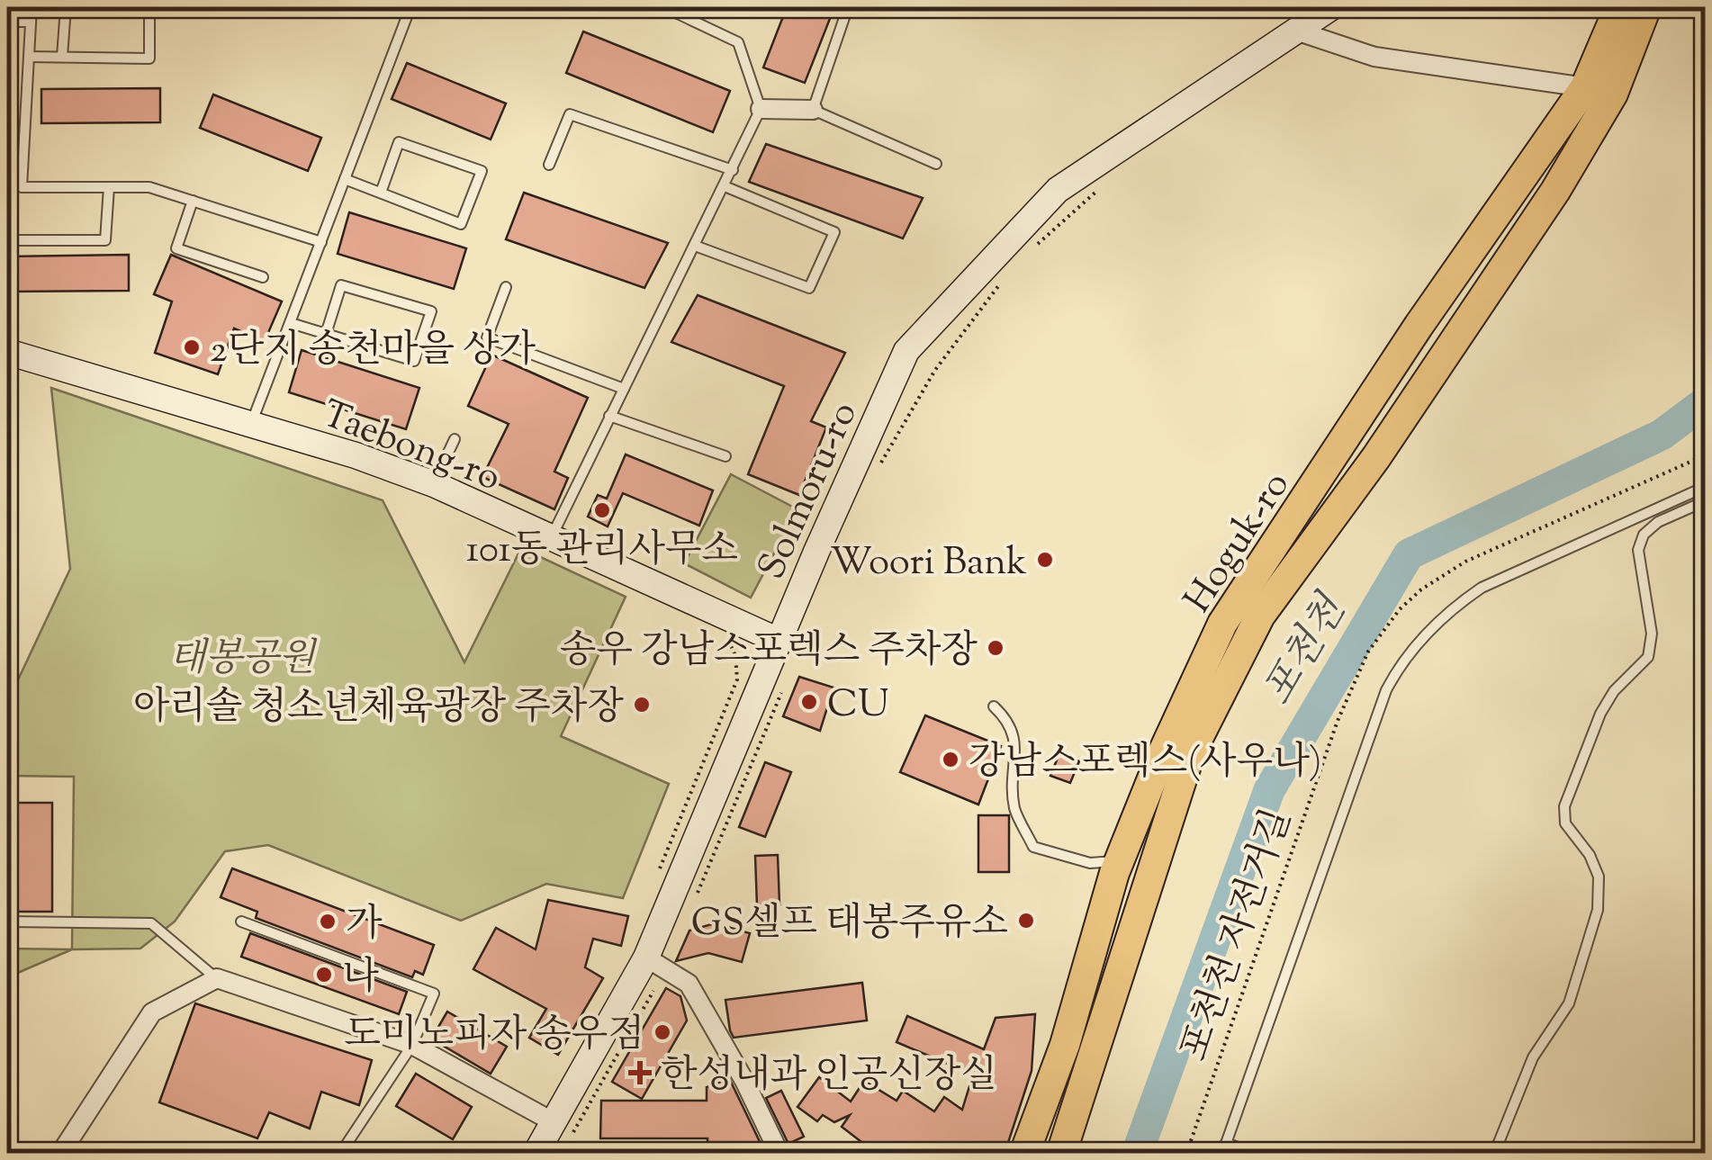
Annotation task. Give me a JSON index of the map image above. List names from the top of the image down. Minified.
{"streets":{"main road":["Taebong-ro","Solmoru-ro","Hoguk-ro"],"path":["포천천 자전거길"]},"crossings":[["Taebong-ro","Solmoru-ro"]],"water":["포천천"],"parks":["태봉공원"],"places":{"other":["2단지 송천마을 상가","101동 관리사무소","Woori Bank","송우 강남스포렉스 주차장","CU","아리솔 청소년체육광장 주차장","강남스포렉스(사우나)","GS셀프 태봉주유소","가","나","도미노피자 송우점"],"health":["한성내과 인공신장실"]}}
